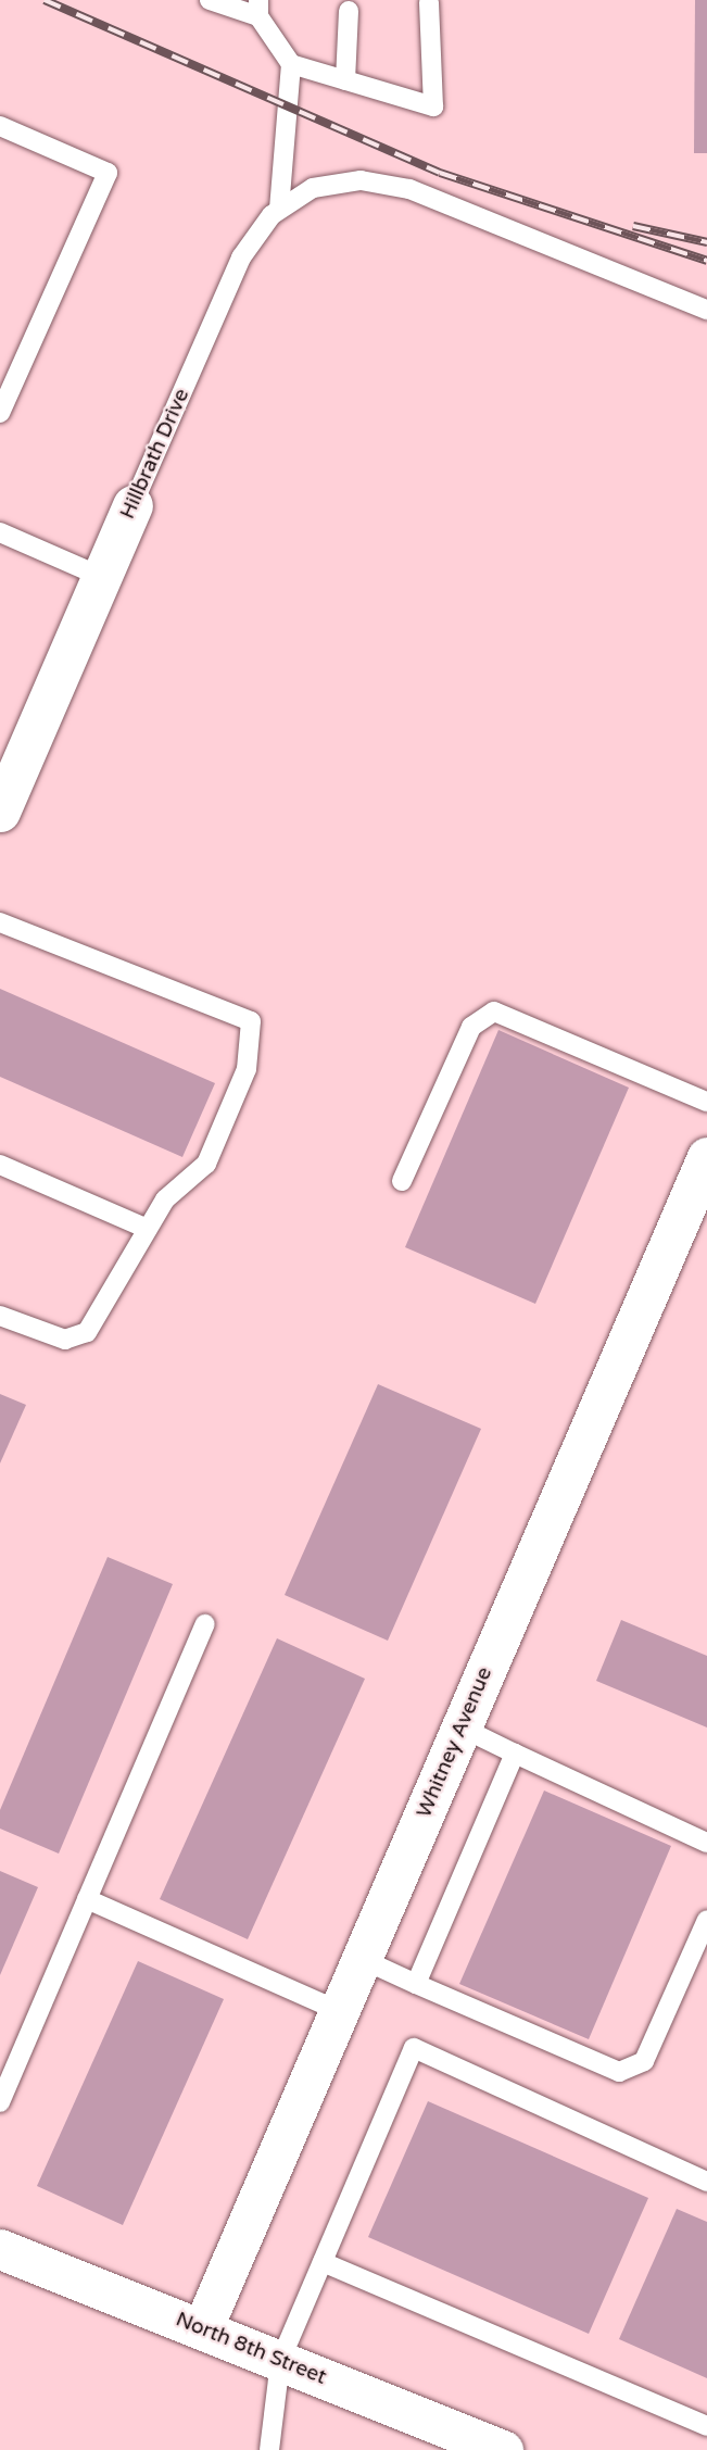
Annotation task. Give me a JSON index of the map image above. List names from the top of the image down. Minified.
{"streets":{"street":["Hillbrath Drive","Whitney Avenue","North 8th Street"]},"crossings":[["Whitney Avenue","North 8th Street"]]}
